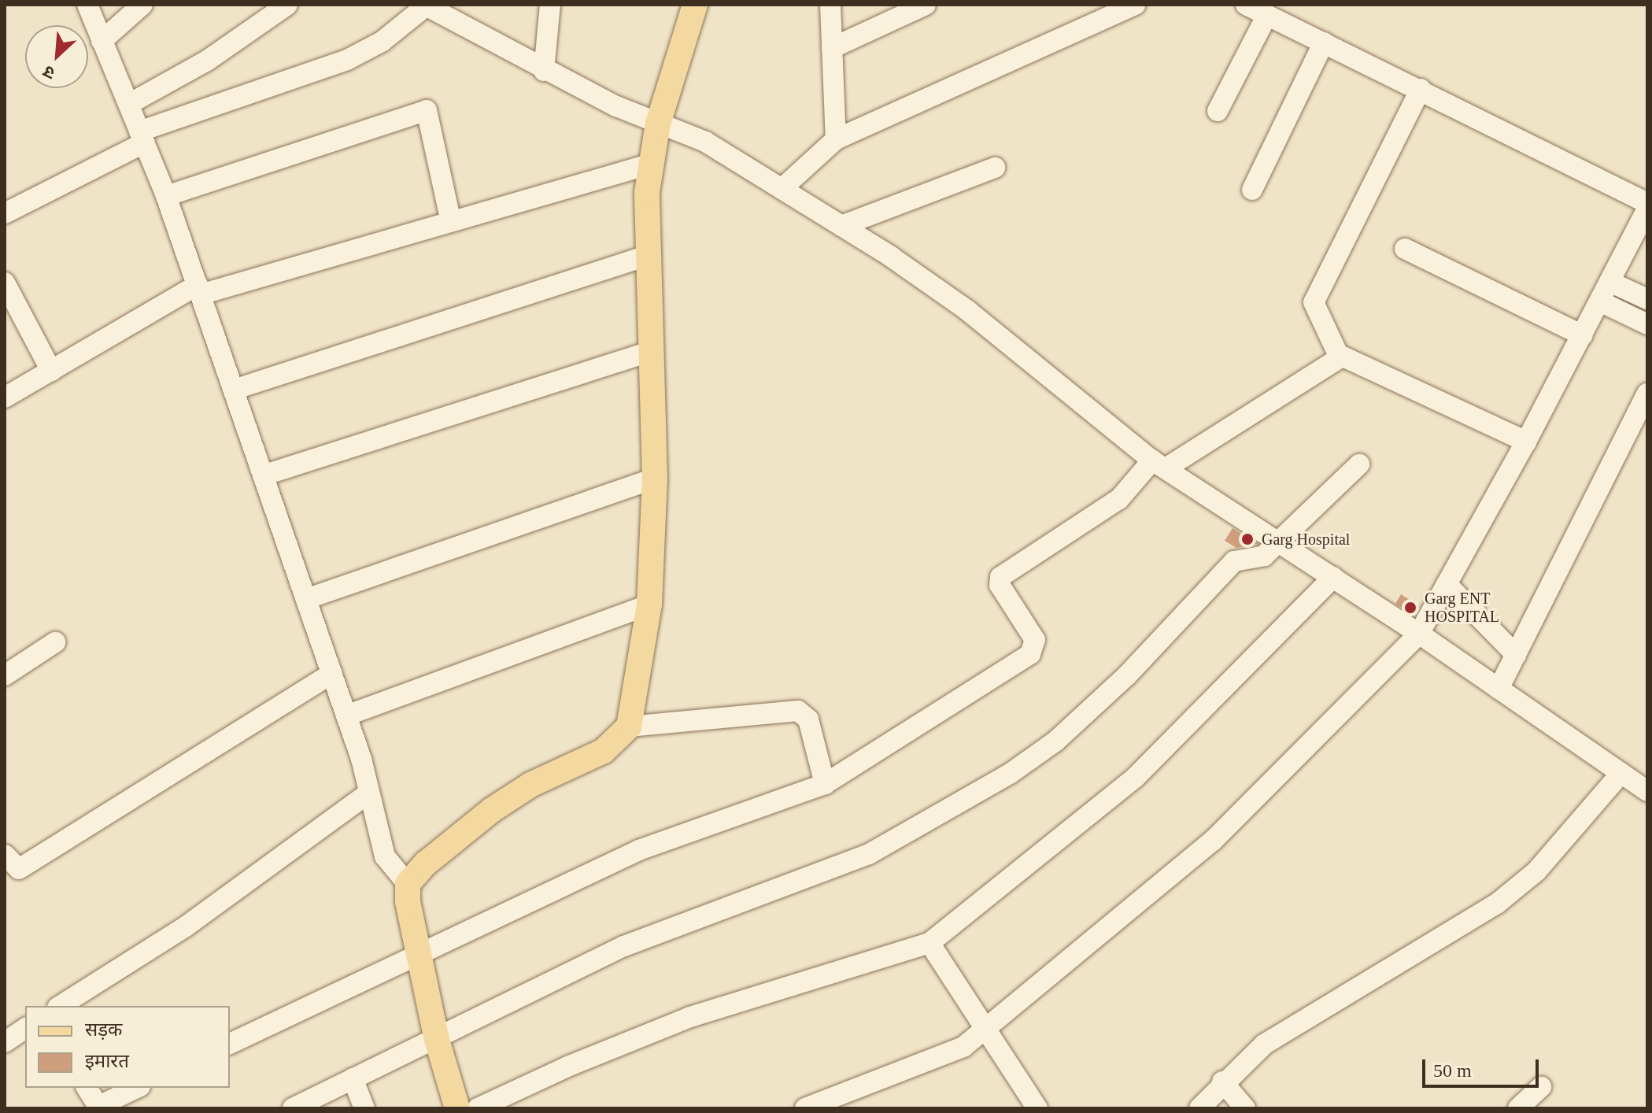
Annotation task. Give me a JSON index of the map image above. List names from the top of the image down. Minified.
{"places":["Garg Hospital","Garg ENT HOSPITAL"],"legend":["सड़क","इमारत"],"scale_bar":"50 m","north":"bottom left"}
